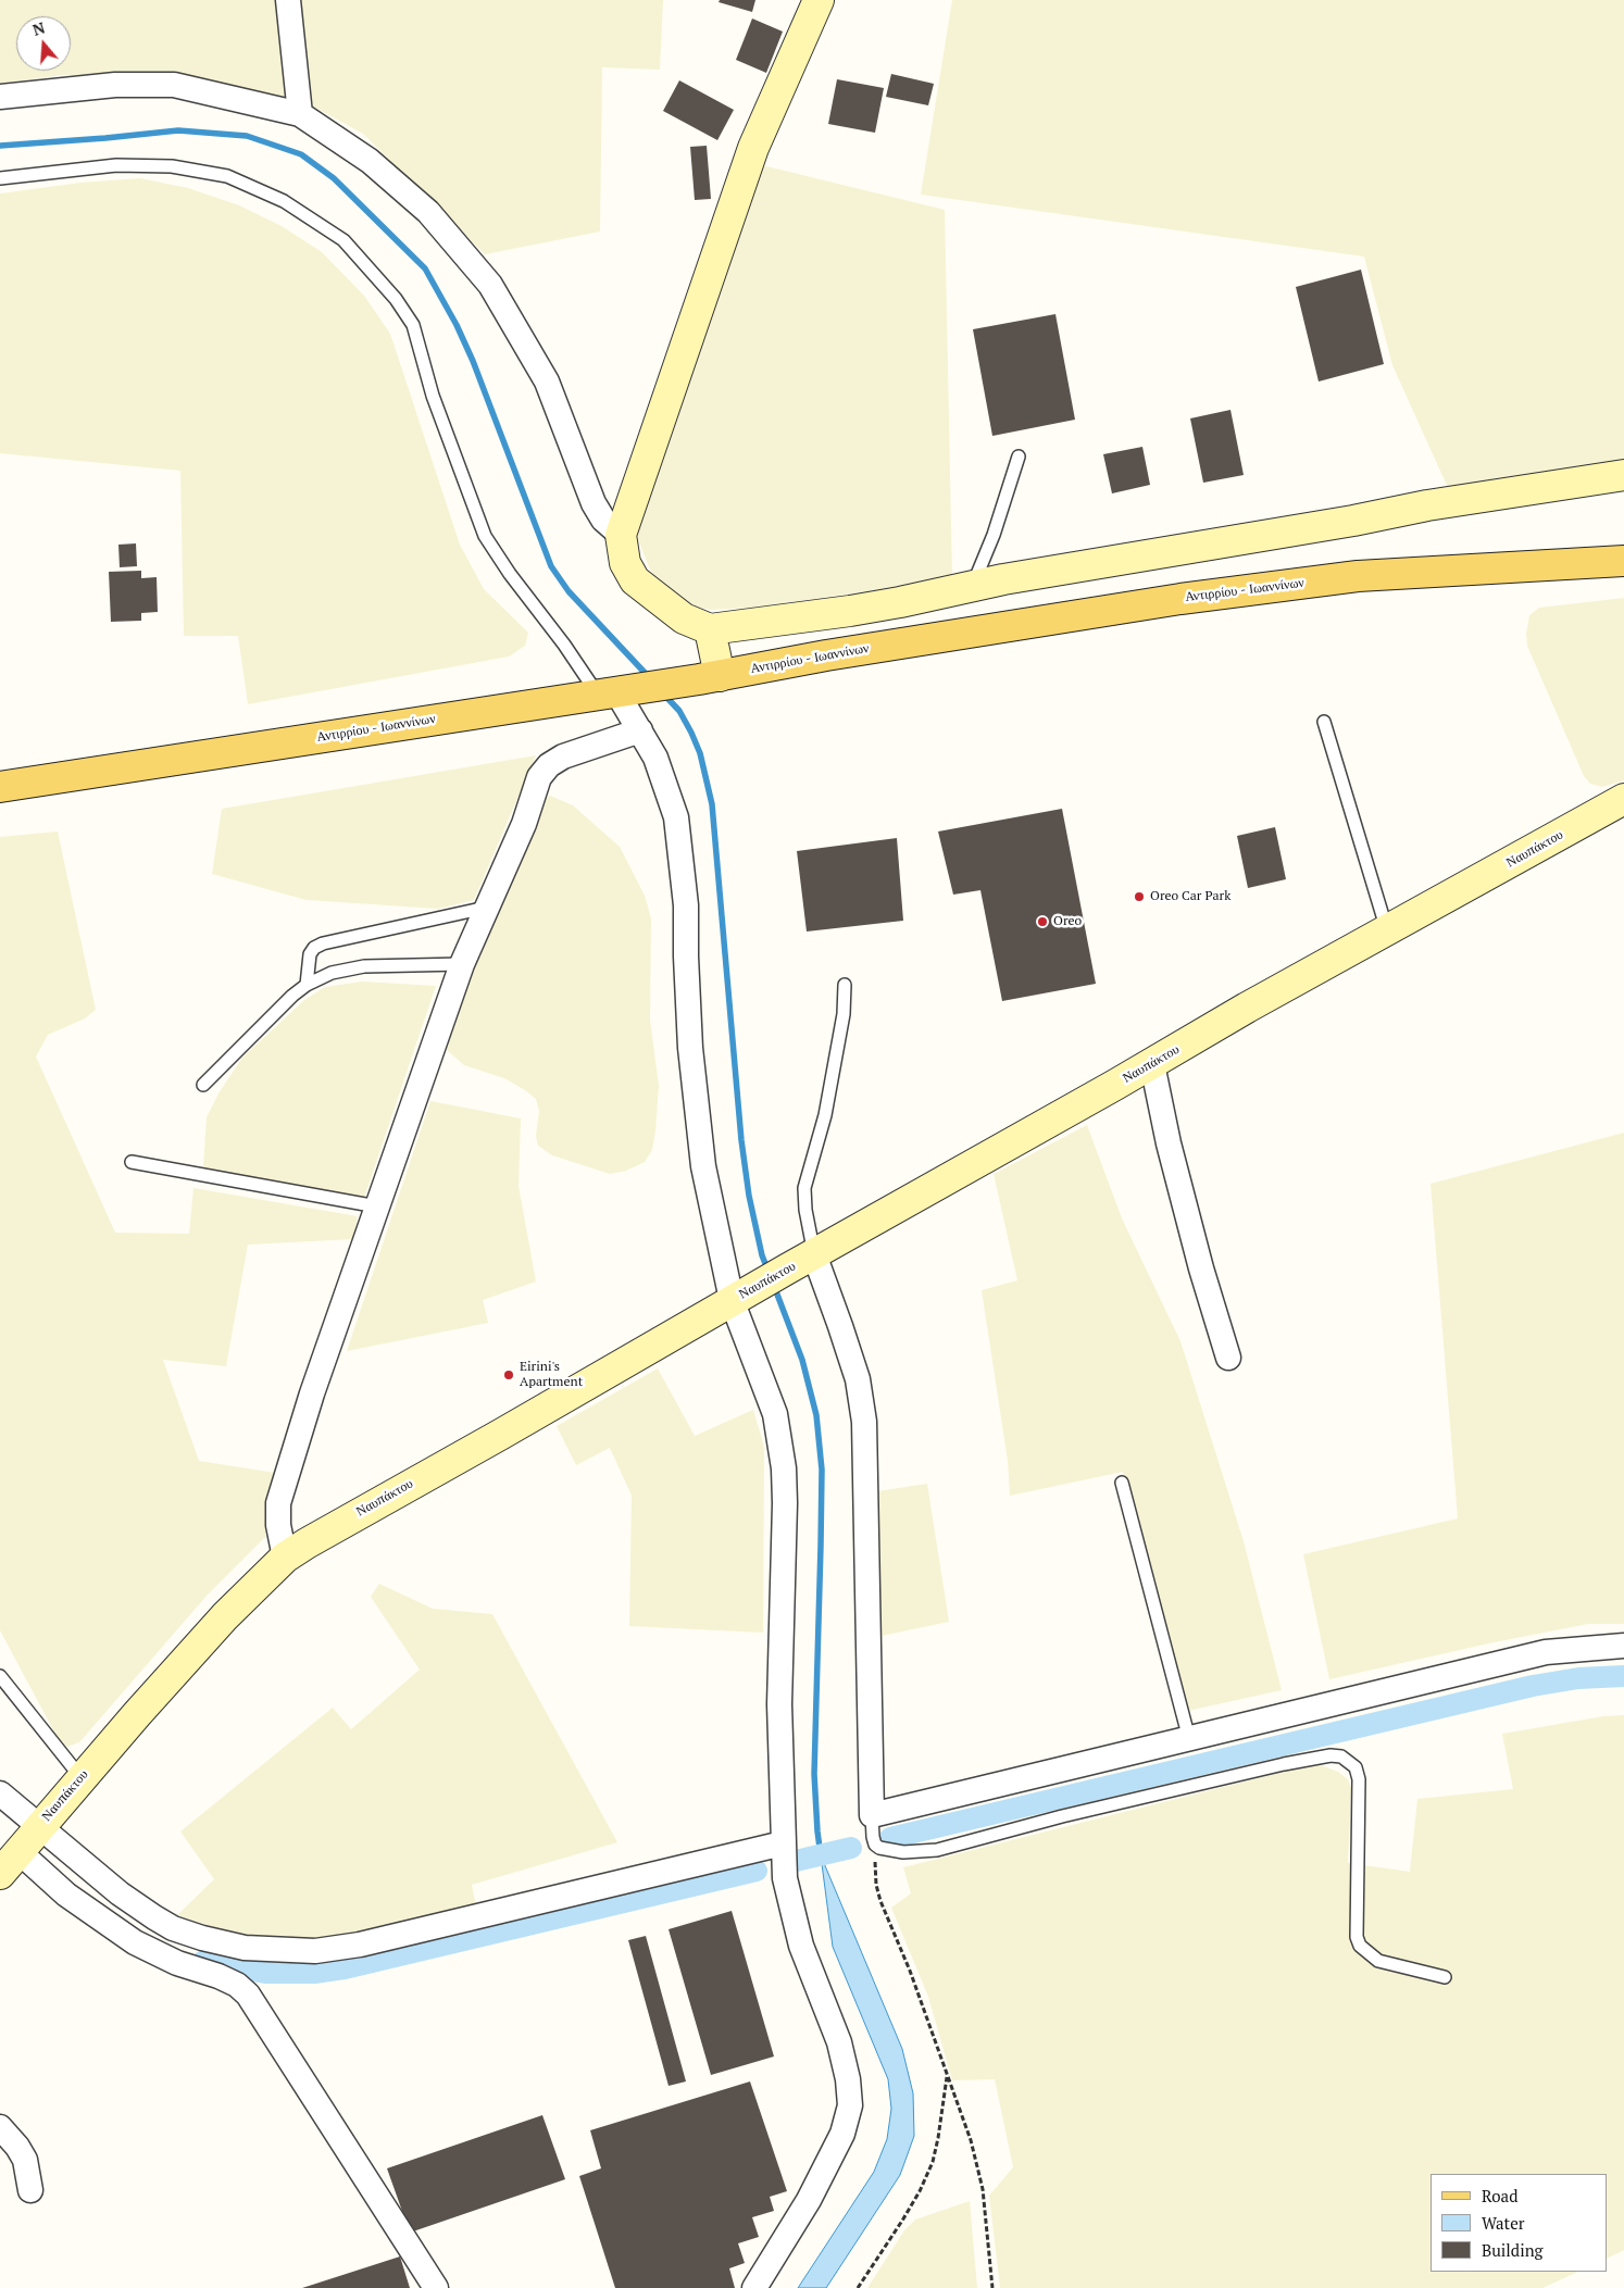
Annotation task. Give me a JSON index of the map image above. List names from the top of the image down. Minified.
{"streets":{"main road":["Αντιρρίου - Ιωαννίνων","Ναυπάκτου"]},"places":["Oreo Car Park","Oreo","Eirini's Apartment"],"legend":["Road","Water","Building"],"north":"top"}
